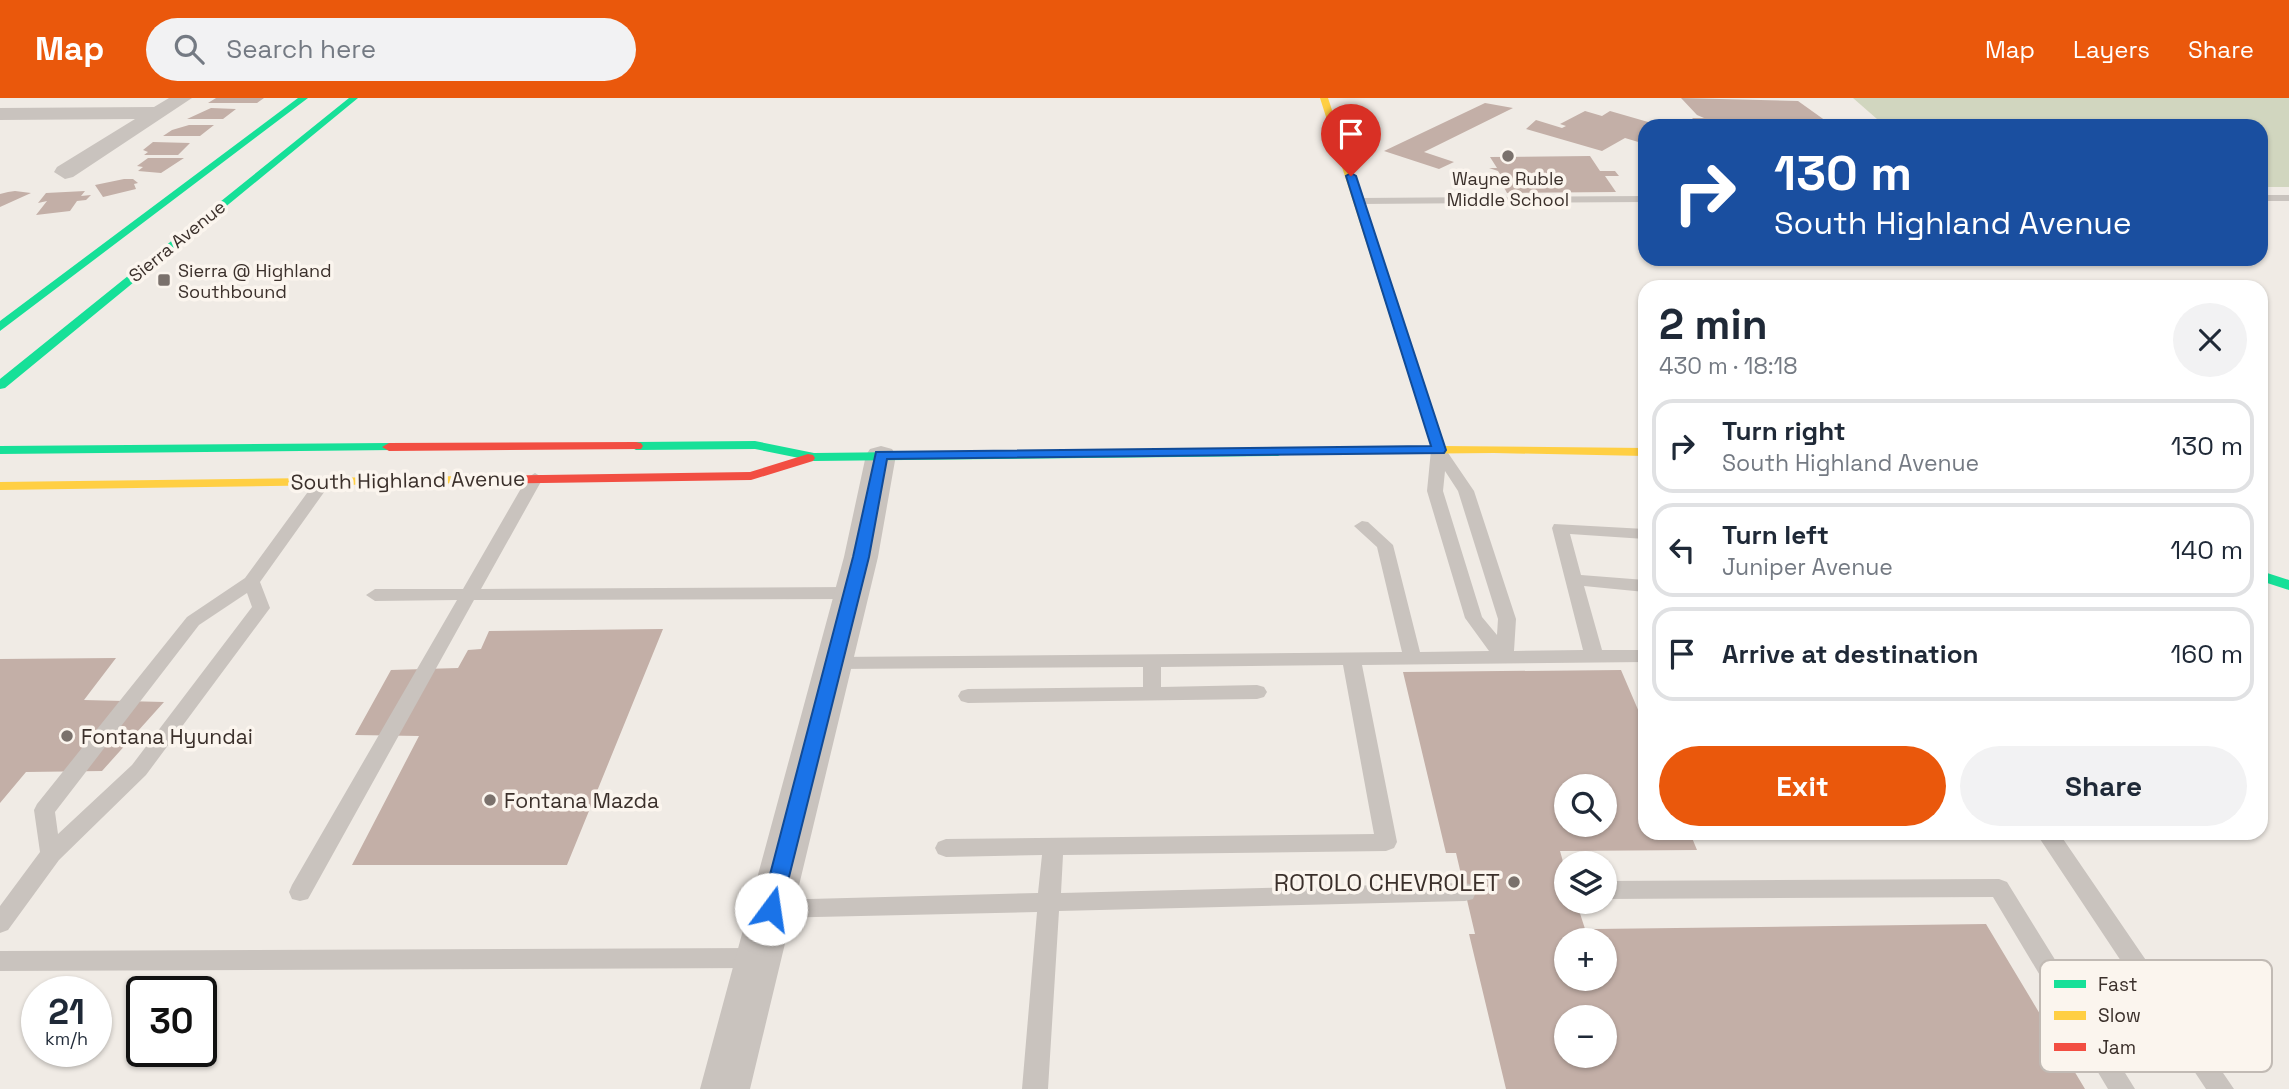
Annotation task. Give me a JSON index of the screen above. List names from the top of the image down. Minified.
{"streets":{"street":["Sierra Avenue","South Highland Avenue"]},"places":{"other":["Wayne Ruble Middle School","Fontana Hyundai","Fontana Mazda","ROTOLO CHEVROLET"],"transit":["Sierra @ Highland Southbound"]},"legend":["Fast","Slow","Jam"],"page":{"header":"Map","search":"Search here","nav":["Map","Layers","Share"],"turn":["130 m","South Highland Avenue"],"heading":["2 min","430 m · 18:18"],"list":[{"name":"Turn right","note":"South Highland Avenue","value":"130 m"},{"name":"Turn left","note":"Juniper Avenue","value":"140 m"},{"name":"Arrive at destination","value":"160 m"}],"buttons":["Exit","Share"],"map_buttons":["+","−"],"speed":"21 km/h","limit":"30"}}
